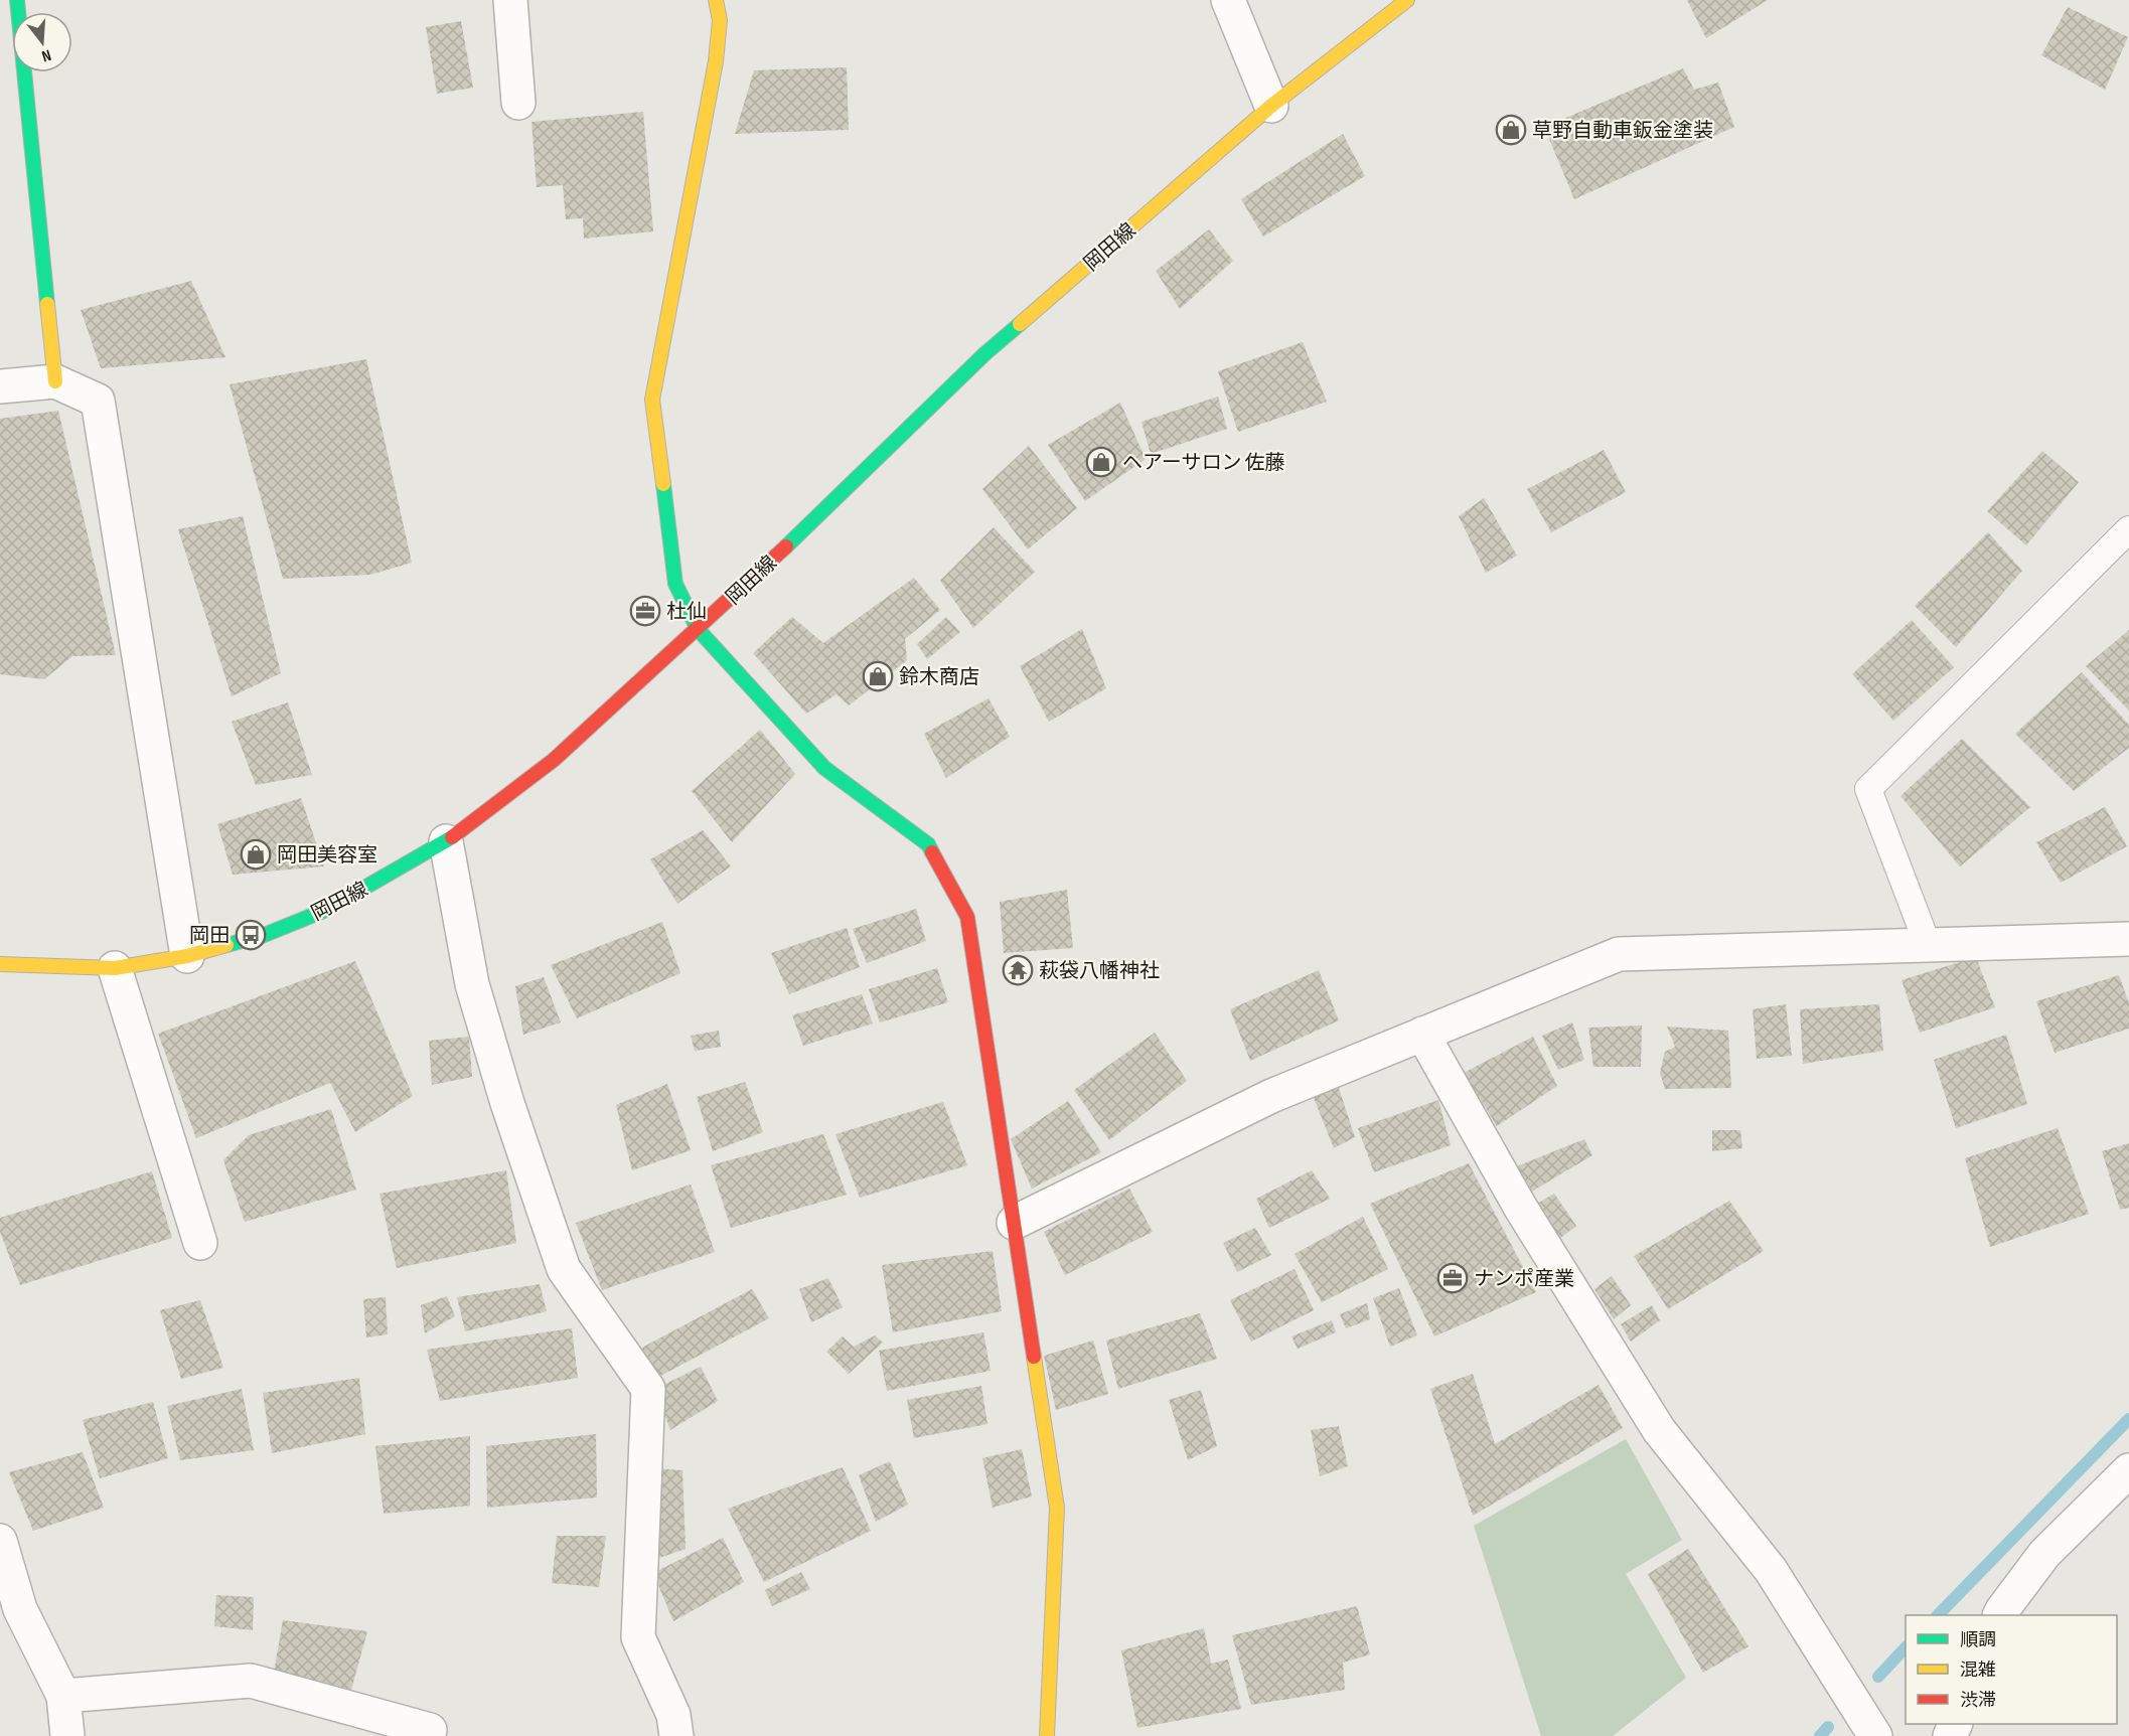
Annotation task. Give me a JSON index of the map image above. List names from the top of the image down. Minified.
{"streets":{"street":["岡田線"]},"places":{"shop":["草野自動車鈑金塗装","ヘアーサロン 佐藤","鈴木商店","岡田美容室"],"office":["杜仙","ナンポ産業"],"bus stop":["岡田"],"temple":["萩袋八幡神社"]},"legend":["順調","混雑","渋滞"],"north":"bottom"}
